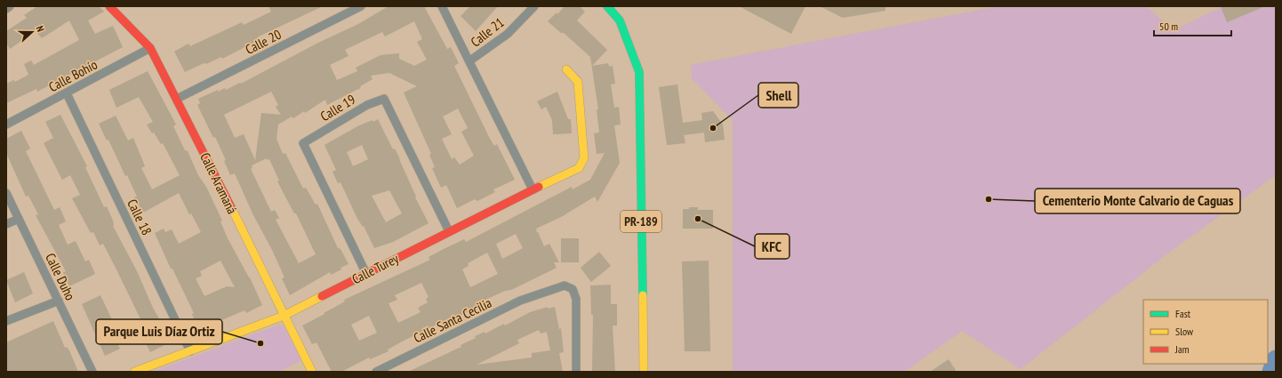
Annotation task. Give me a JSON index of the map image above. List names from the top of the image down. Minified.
{"streets":{"street":["Calle 21","Calle 20","Calle Bohío","Calle 19","Calle Aramaná","Calle 18","PR-189","Calle Turey","Calle Duho","Calle Santa Cecilia"]},"crossings":[["Calle 20","Calle Aramaná"],["Calle Bohío","Calle Aramaná"],["Calle Bohío","Calle 18"],["Calle 19","Calle Turey"],["Calle Aramaná","Calle Turey"],["Calle 18","Calle Turey"]],"places":["Shell","Cementerio Monte Calvario de Caguas","KFC","Parque Luis Díaz Ortiz"],"legend":["Fast","Slow","Jam"],"scale_bar":"50 m","north":"right"}
